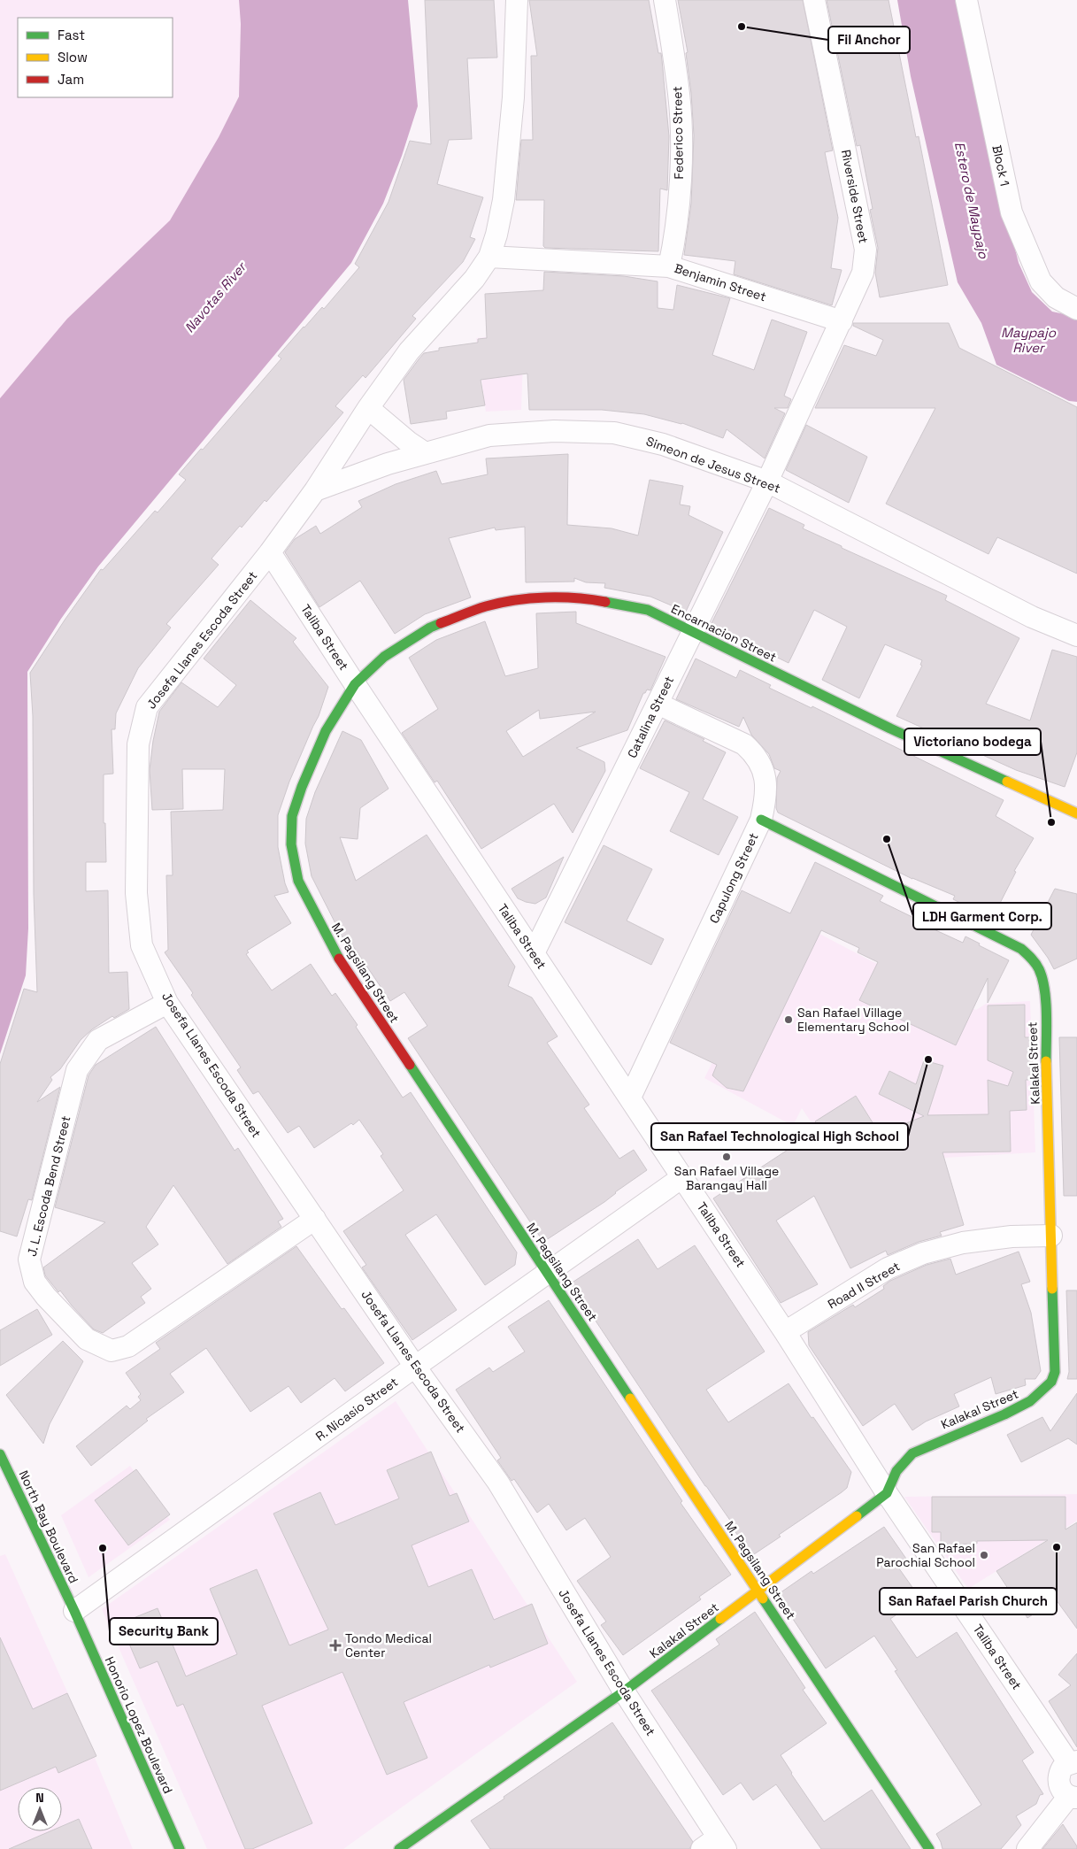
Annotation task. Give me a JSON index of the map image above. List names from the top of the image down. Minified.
{"streets":{"street":["Federico Street","Block 1","Riverside Street","Benjamin Street","Simeon de Jesus Street","Encarnacion Street","Taliba Street","Josefa Llanes Escoda Street","Catalina Street","Capulong Street","M. Pagsilang Street","Kalakal Street","J. L. Escoda Bend Street","Road II Street","R. Nicasio Street","North Bay Boulevard","Honorio Lopez Boulevard"]},"crossings":[["Federico Street","Benjamin Street"],["Riverside Street","Benjamin Street"],["Riverside Street","Simeon de Jesus Street"],["Riverside Street","Catalina Street"],["Benjamin Street","Josefa Llanes Escoda Street"],["Simeon de Jesus Street","Josefa Llanes Escoda Street"],["Simeon de Jesus Street","Catalina Street"],["Encarnacion Street","Taliba Street"],["Encarnacion Street","Catalina Street"],["Encarnacion Street","M. Pagsilang Street"],["Taliba Street","Josefa Llanes Escoda Street"],["Taliba Street","Catalina Street"],["Taliba Street","Capulong Street"],["Taliba Street","M. Pagsilang Street"],["Taliba Street","Kalakal Street"],["Taliba Street","Road II Street"],["Taliba Street","R. Nicasio Street"],["Josefa Llanes Escoda Street","Kalakal Street"],["Josefa Llanes Escoda Street","J. L. Escoda Bend Street"],["Josefa Llanes Escoda Street","R. Nicasio Street"],["Catalina Street","Capulong Street"],["Capulong Street","Kalakal Street"],["M. Pagsilang Street","Kalakal Street"],["M. Pagsilang Street","R. Nicasio Street"],["Kalakal Street","Road II Street"],["R. Nicasio Street","North Bay Boulevard"],["R. Nicasio Street","Honorio Lopez Boulevard"],["North Bay Boulevard","Honorio Lopez Boulevard"]],"water":["Estero de Maypajo","Navotas River","Maypajo River"],"places":{"other":["Fil Anchor","Victoriano bodega","LDH Garment Corp.","San Rafael Village Elementary School","San Rafael Technological High School","San Rafael Village Barangay Hall","San Rafael Parish Church","Security Bank","San Rafael Parochial School"],"health":["Tondo Medical Center"]},"legend":["Fast","Slow","Jam"],"north":"top"}
